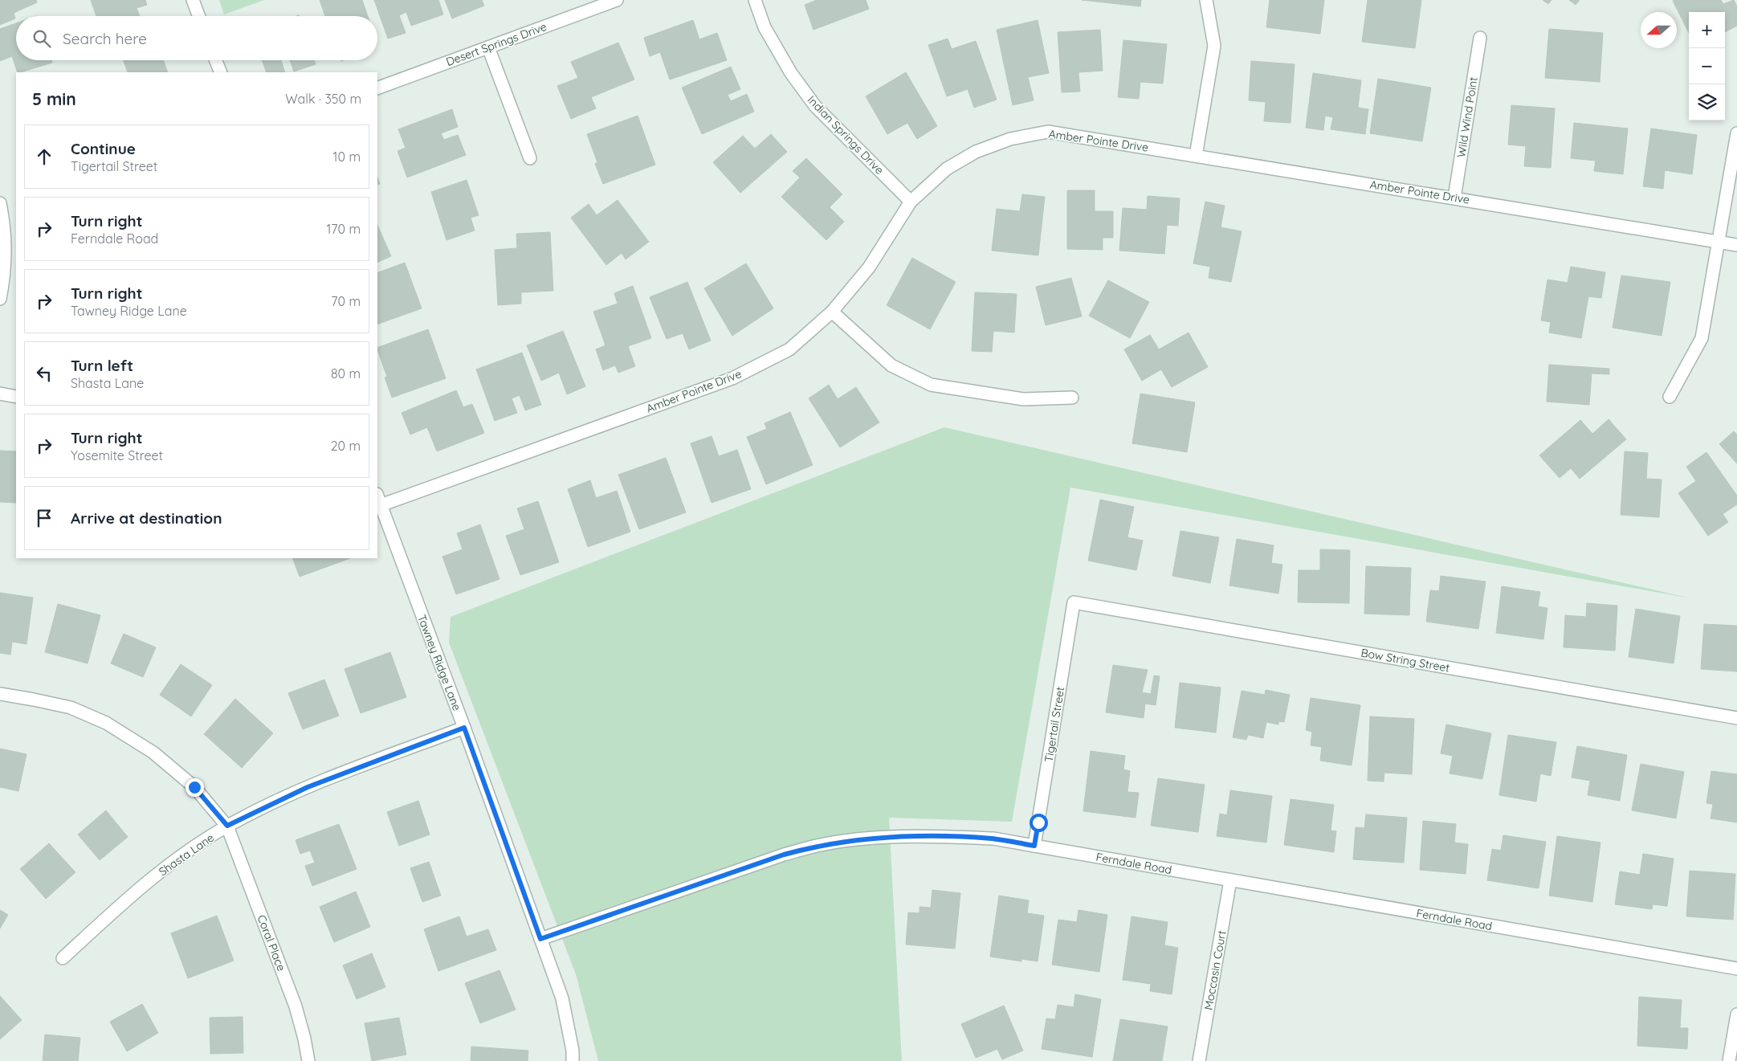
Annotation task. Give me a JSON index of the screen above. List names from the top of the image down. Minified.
{"streets":{"street":["Desert Springs Drive","Wild Wind Point","Indian Springs Drive","Amber Pointe Drive","Bow String Street","Tawney Ridge Lane","Tigertail Street","Shasta Lane","Ferndale Road","Coral Place","Moccasin Court"]},"crossings":[["Wild Wind Point","Amber Pointe Drive"],["Indian Springs Drive","Amber Pointe Drive"],["Amber Pointe Drive","Tawney Ridge Lane"],["Bow String Street","Tigertail Street"],["Tawney Ridge Lane","Shasta Lane"],["Tawney Ridge Lane","Ferndale Road"],["Tigertail Street","Ferndale Road"],["Shasta Lane","Coral Place"],["Ferndale Road","Moccasin Court"]],"north":"left","page":{"map_buttons":["+","−"],"search":"Search here","heading":["5 min","Walk · 350 m"],"list":[["Continue","Tigertail Street","10 m"],["Turn right","Ferndale Road","170 m"],["Turn right","Tawney Ridge Lane","70 m"],["Turn left","Shasta Lane","80 m"],["Turn right","Yosemite Street","20 m"],"Arrive at destination"]}}
